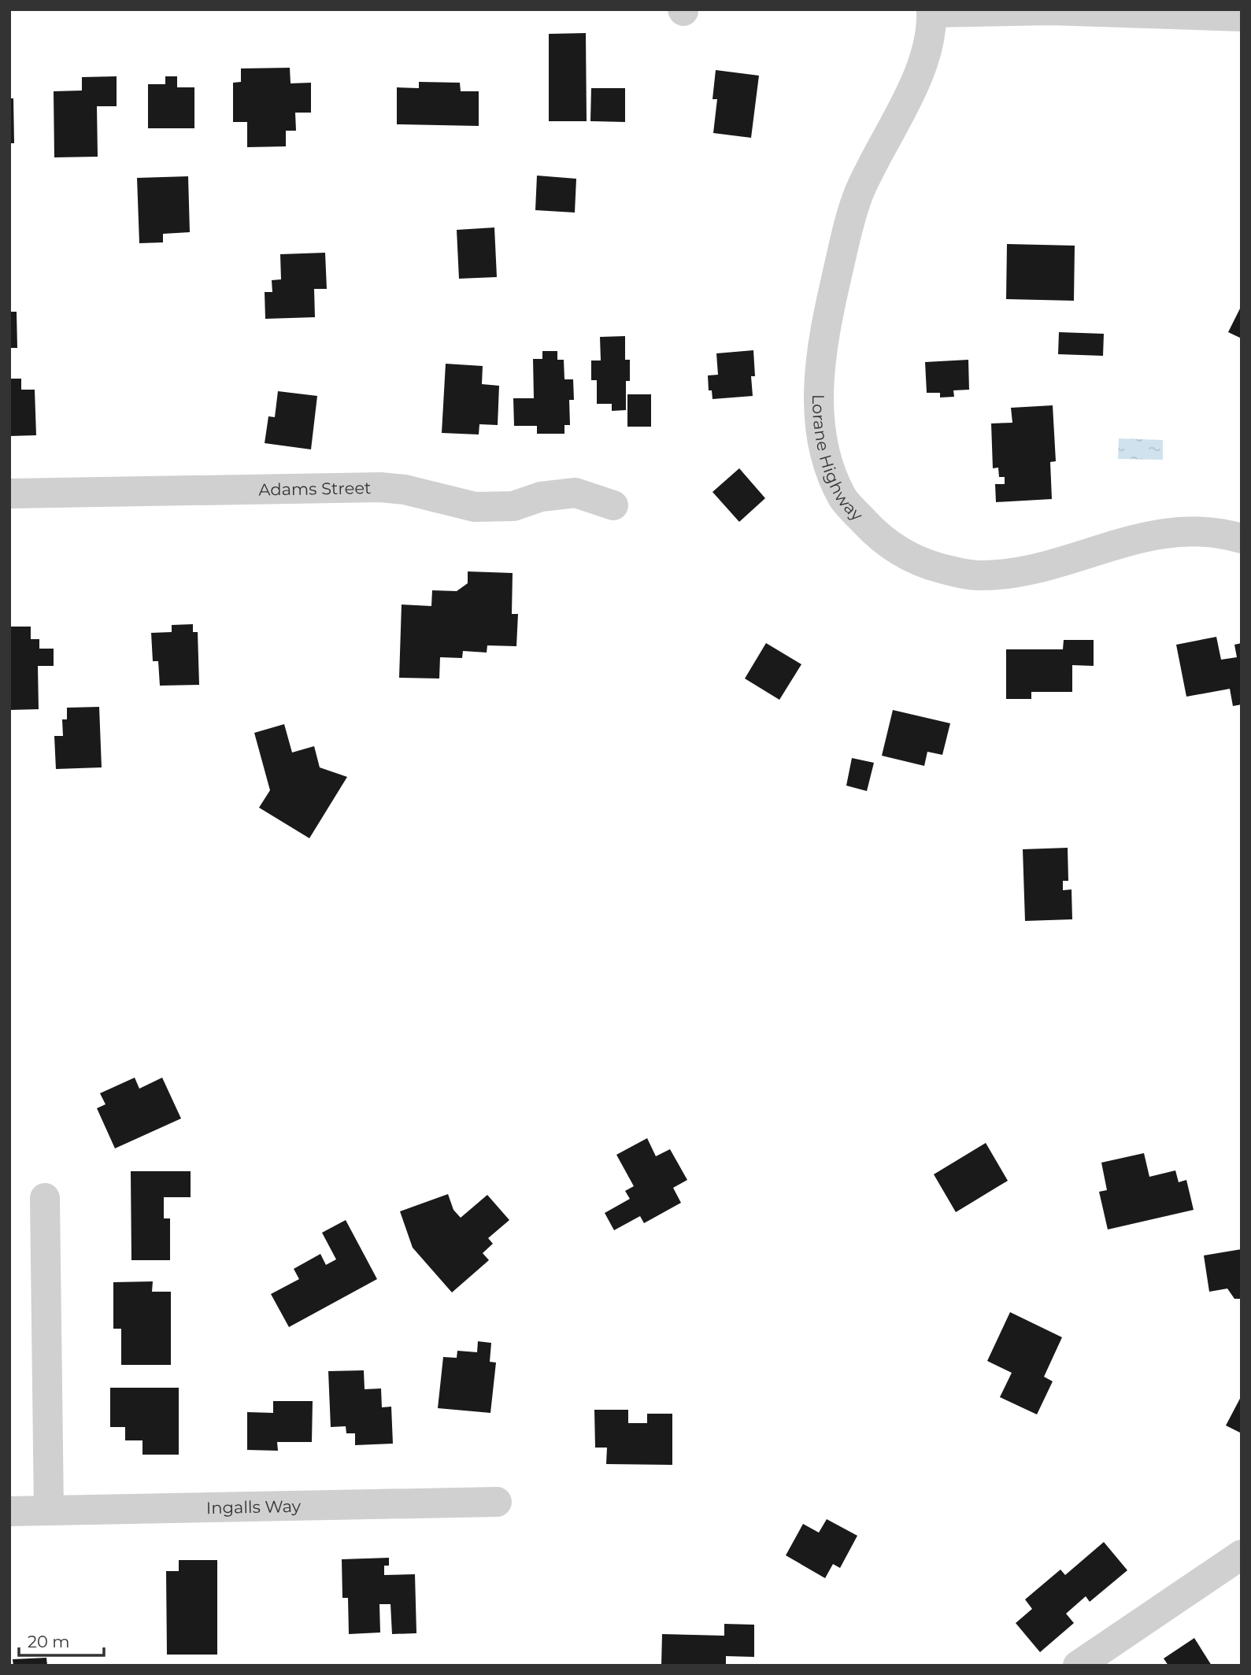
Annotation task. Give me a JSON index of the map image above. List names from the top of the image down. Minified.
{"streets":{"street":["Lorane Highway","Adams Street","Ingalls Way"]},"scale_bar":"20 m"}
